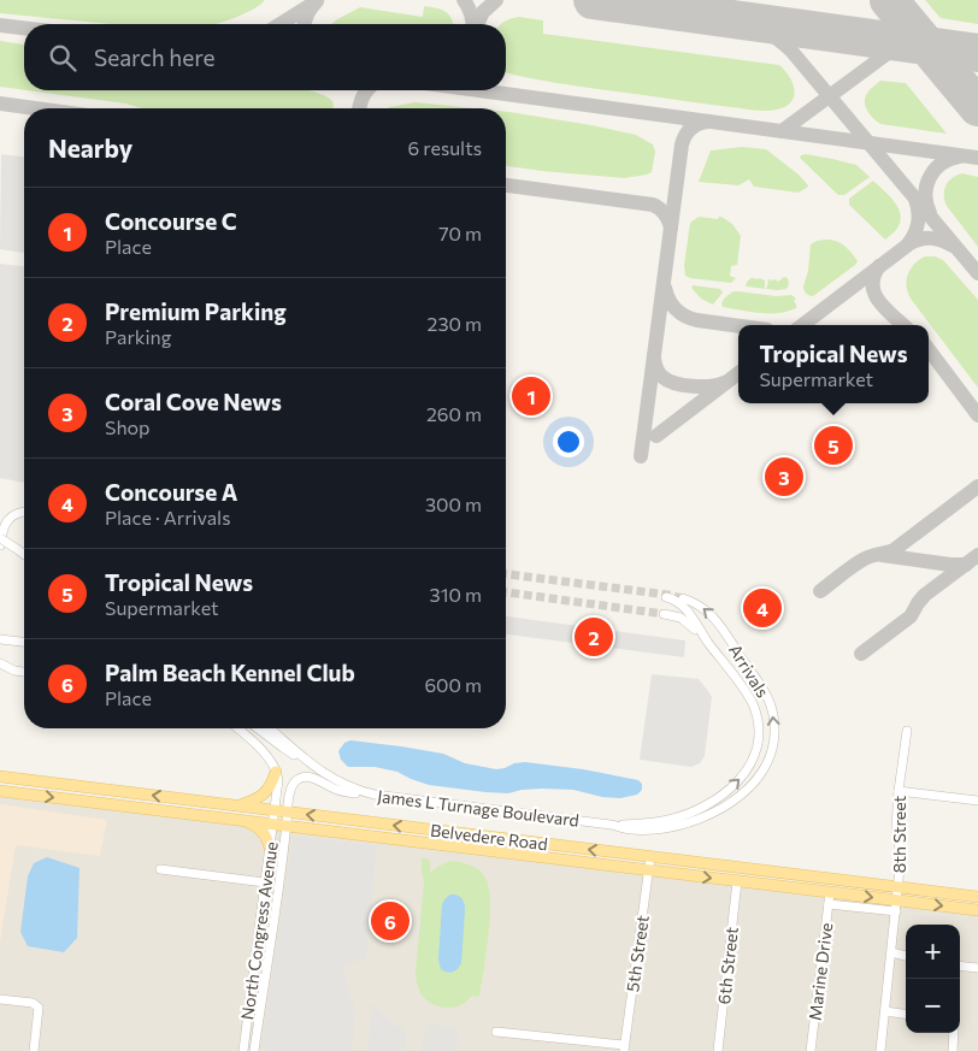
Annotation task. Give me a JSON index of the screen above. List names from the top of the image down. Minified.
{"streets":{"main road":["Belvedere Road"],"street":["Arrivals","James L Turnage Boulevard","8th Street","North Congress Avenue","5th Street","6th Street","Marine Drive"]},"crossings":[["Arrivals","James L Turnage Boulevard"],["James L Turnage Boulevard","North Congress Avenue"],["8th Street","Belvedere Road"],["Belvedere Road","North Congress Avenue"],["Belvedere Road","5th Street"],["Belvedere Road","6th Street"],["Belvedere Road","Marine Drive"]],"page":{"search":"Search here","heading":["Nearby","6 results"],"list":[{"mark":"1","name":"Concourse C","note":"Place","value":"70 m"},{"mark":"2","name":"Premium Parking","note":"Parking","value":"230 m"},{"mark":"3","name":"Coral Cove News","note":"Shop","value":"260 m"},{"mark":"4","name":"Concourse A","note":"Place · Arrivals","value":"300 m"},{"mark":"5","name":"Tropical News","note":"Supermarket","value":"310 m"},{"mark":"6","name":"Palm Beach Kennel Club","note":"Place","value":"600 m"}],"popup":["Tropical News","Supermarket"],"pins":["1","5","3","4","2","6"],"map_buttons":["+","−"]}}
